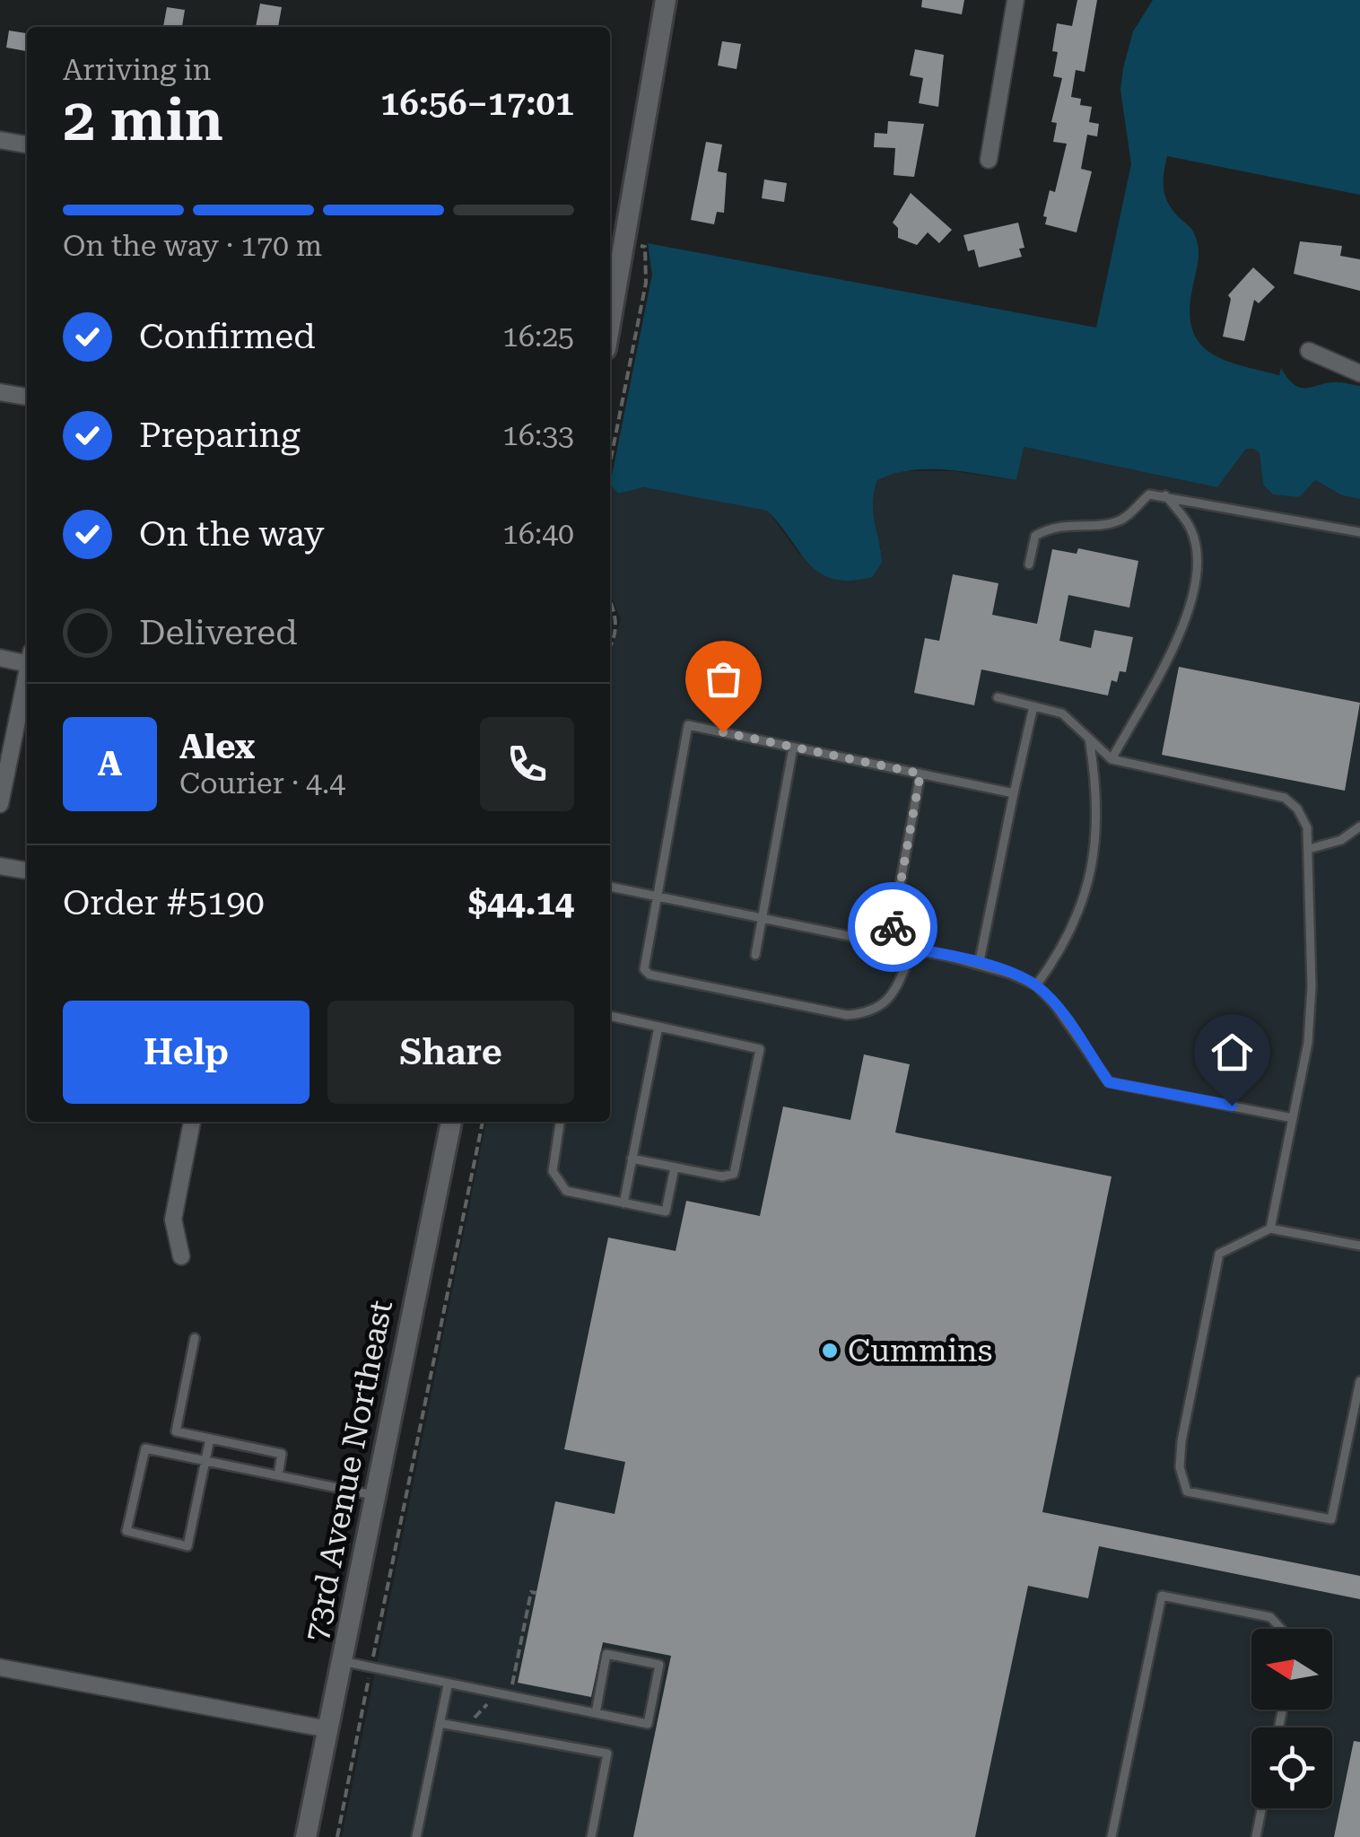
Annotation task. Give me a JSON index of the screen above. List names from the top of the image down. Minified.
{"streets":{"street":["73rd Avenue Northeast"]},"places":["Cummins"],"north":"left","page":{"heading":["2 min","Arriving in","16:56–17:01"],"panel":["Alex","Courier · 4.4","Order #5190","$44.14"],"bar":"On the way · 170 m","list":[["Confirmed","16:25"],["Preparing","16:33"],["On the way","16:40"],"Delivered"],"round":"A","buttons":["Help","Share"]}}
